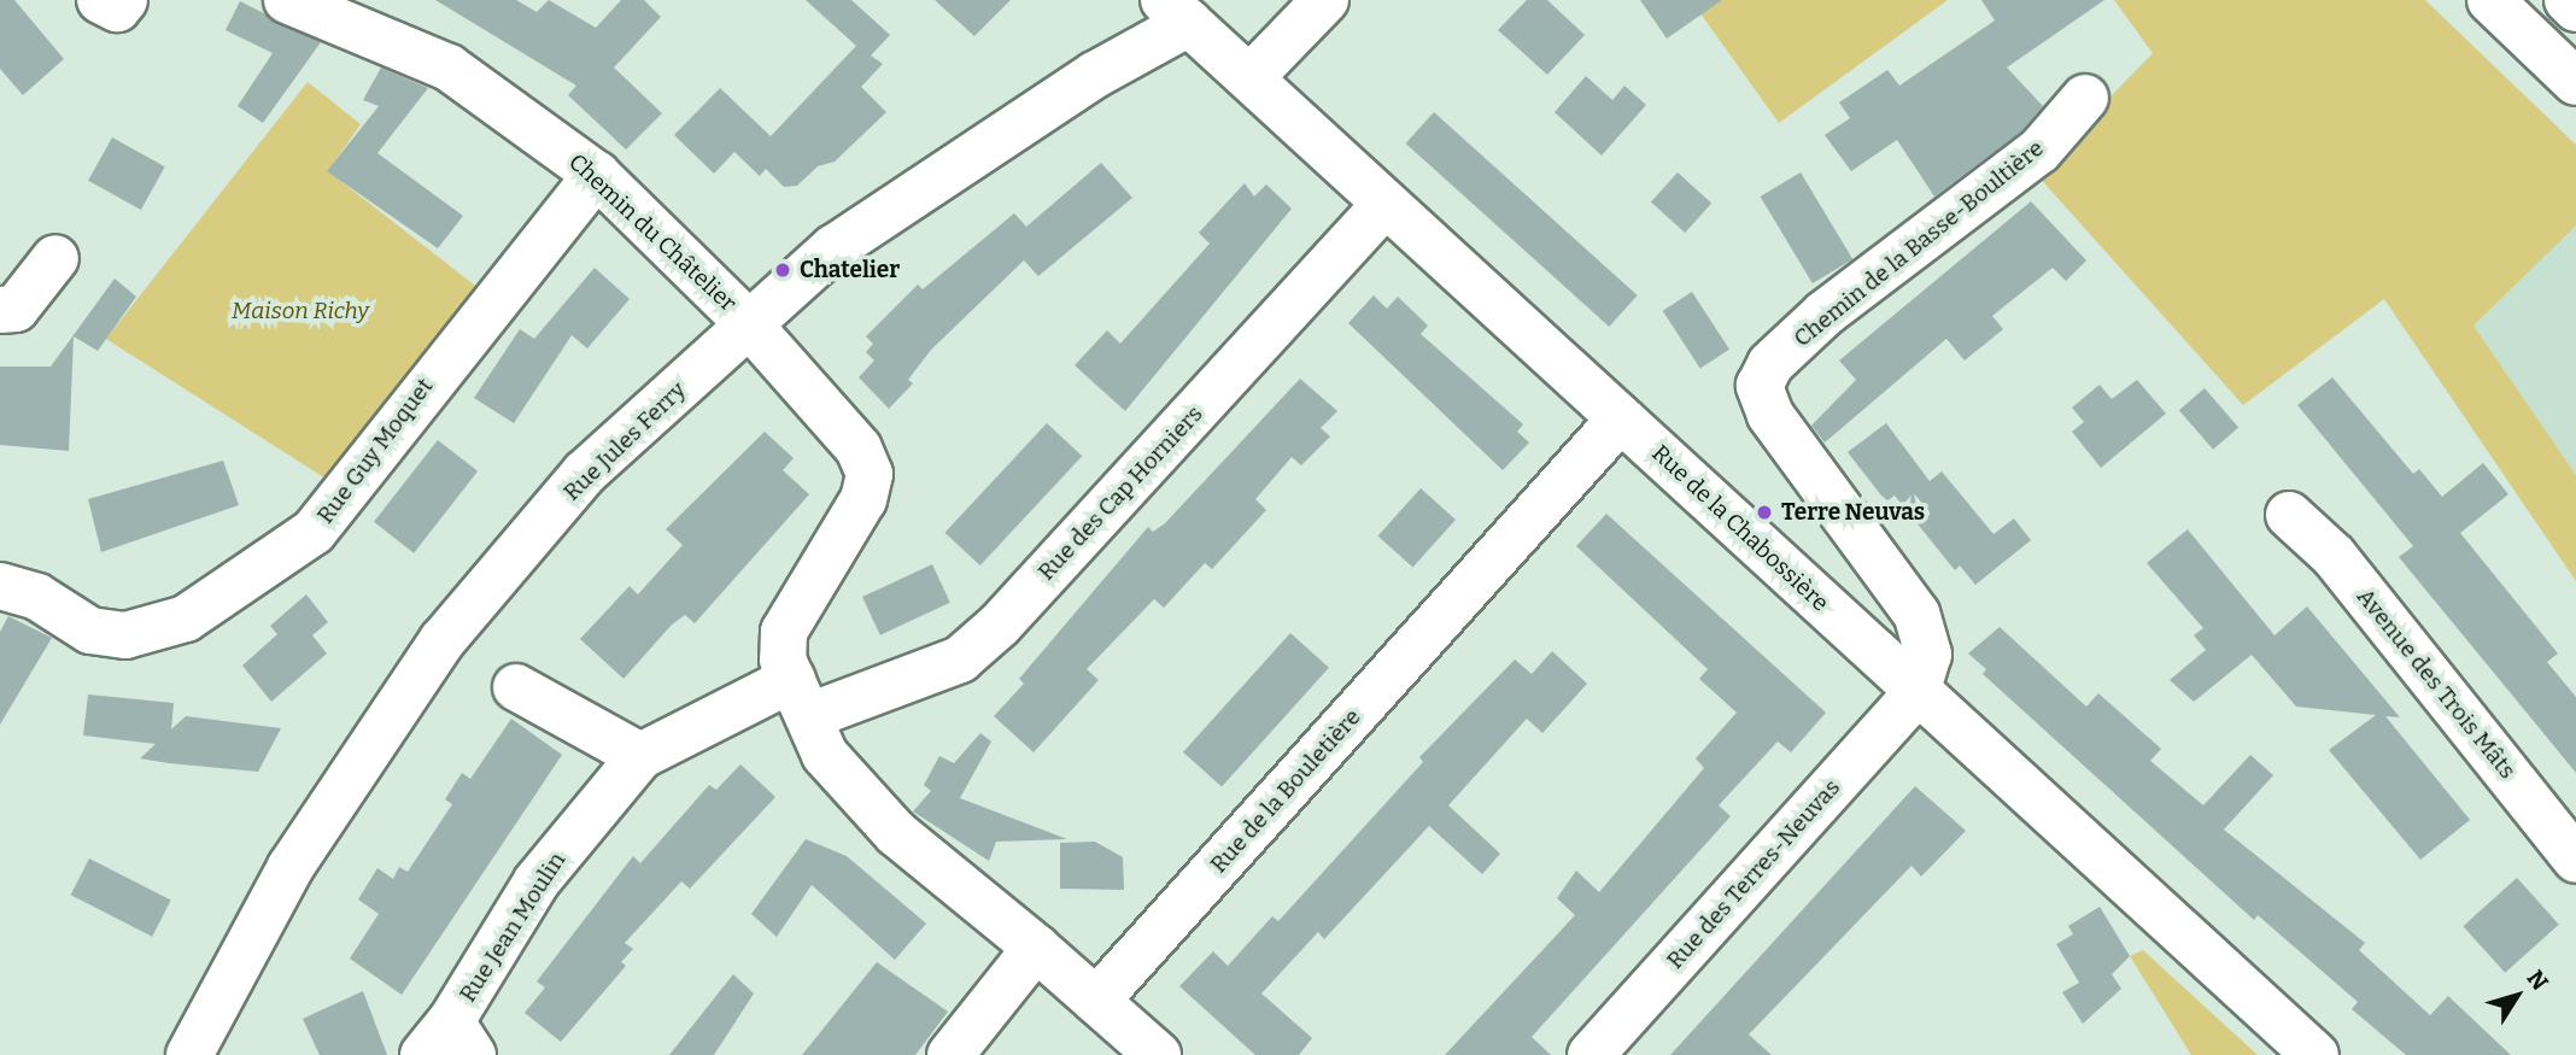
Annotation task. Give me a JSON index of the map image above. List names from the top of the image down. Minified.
{"streets":{"street":["Chemin du Châtelier","Chemin de la Basse-Boultière","Rue Jules Ferry","Rue Guy Moquet","Rue des Cap Horniers","Rue de la Chabossière","Avenue des Trois Mâts","Rue de la Bouletière","Rue des Terres-Neuvas","Rue Jean Moulin"]},"crossings":[["Chemin du Châtelier","Rue Jules Ferry"],["Chemin du Châtelier","Rue Guy Moquet"],["Chemin du Châtelier","Rue des Cap Horniers"],["Chemin du Châtelier","Rue Jean Moulin"],["Chemin de la Basse-Boultière","Rue de la Chabossière"],["Chemin de la Basse-Boultière","Rue des Terres-Neuvas"],["Rue Jules Ferry","Rue de la Chabossière"],["Rue des Cap Horniers","Rue de la Chabossière"],["Rue des Cap Horniers","Rue Jean Moulin"],["Rue de la Chabossière","Rue de la Bouletière"],["Rue de la Chabossière","Rue des Terres-Neuvas"]],"parks":["Maison Richy"],"places":["Chatelier","Terre Neuvas"],"north":"top right"}
